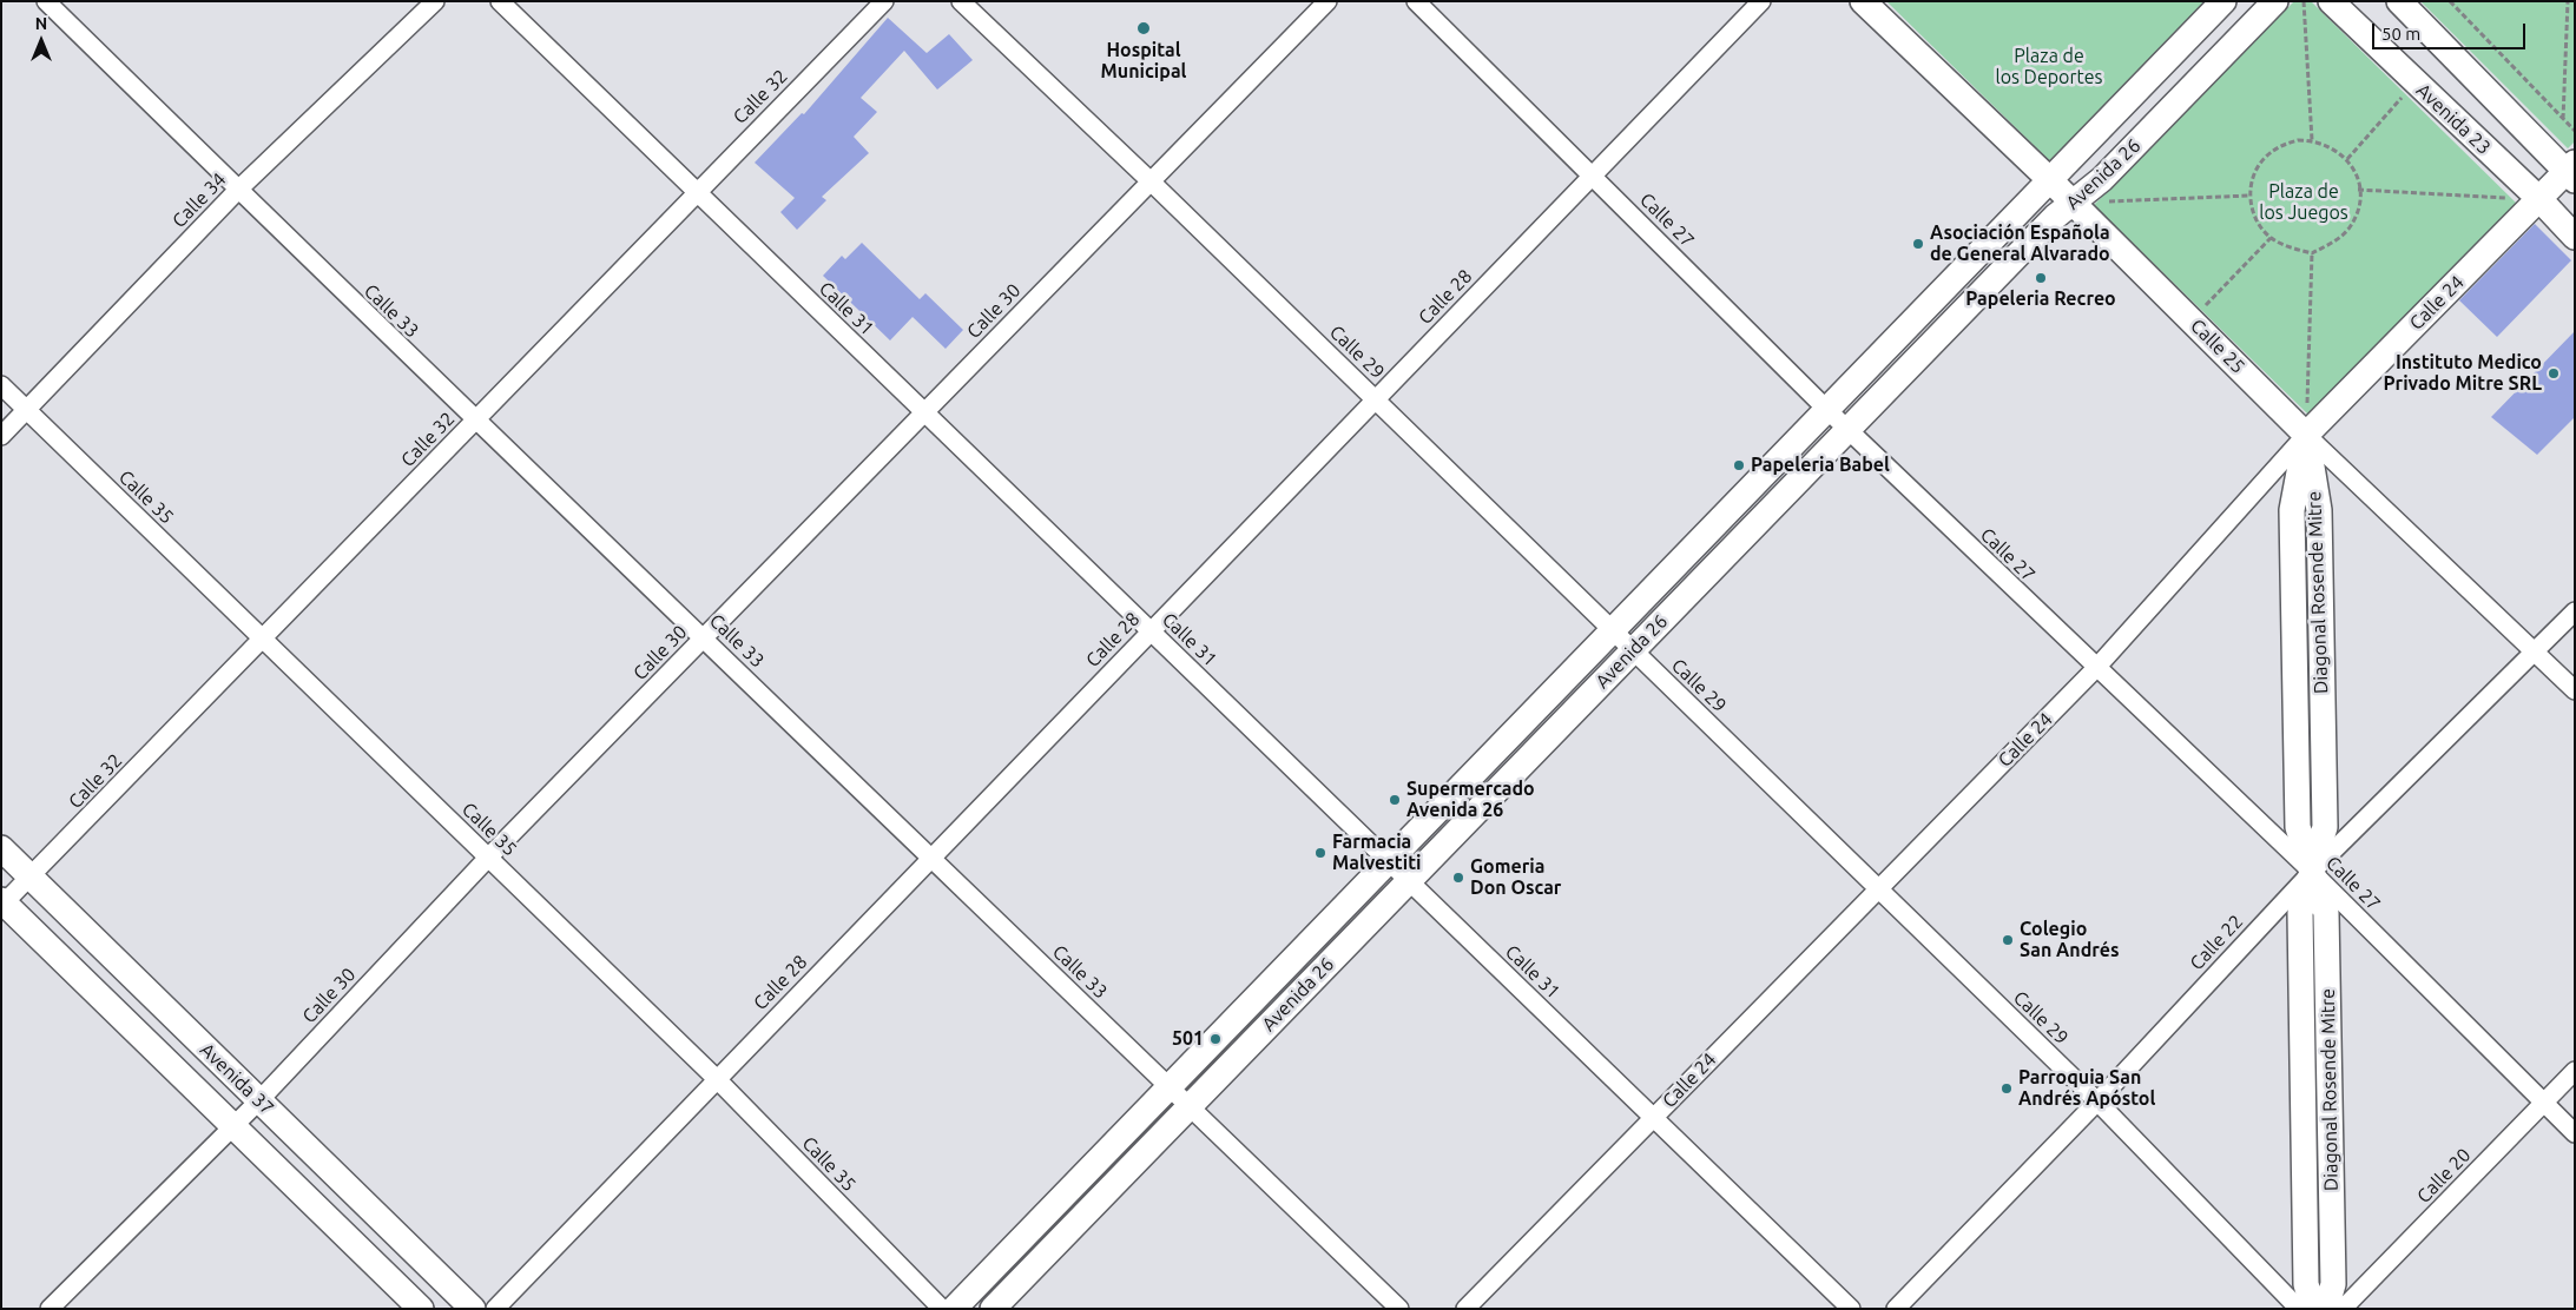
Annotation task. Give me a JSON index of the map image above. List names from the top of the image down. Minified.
{"streets":{"main road":["Avenida 23","Avenida 26","Calle 24","Calle 25","Diagonal Rosende Mitre","Avenida 37"],"street":["Calle 32","Calle 34","Calle 27","Calle 28","Calle 31","Calle 33","Calle 30","Calle 29","Calle 35","Calle 22","Calle 20"]},"crossings":[["Calle 32","Calle 31"],["Calle 32","Calle 33"],["Calle 32","Calle 35"],["Calle 32","Avenida 37"],["Avenida 23","Calle 24"],["Avenida 26","Calle 27"],["Avenida 26","Calle 31"],["Avenida 26","Calle 33"],["Avenida 26","Calle 25"],["Avenida 26","Calle 29"],["Calle 34","Calle 33"],["Calle 34","Calle 35"],["Calle 27","Calle 28"],["Calle 27","Calle 24"],["Calle 27","Diagonal Rosende Mitre"],["Calle 27","Calle 22"],["Calle 27","Calle 20"],["Calle 28","Calle 31"],["Calle 28","Calle 33"],["Calle 28","Calle 29"],["Calle 28","Calle 35"],["Calle 24","Calle 31"],["Calle 24","Calle 25"],["Calle 24","Calle 29"],["Calle 24","Diagonal Rosende Mitre"],["Calle 31","Calle 30"],["Calle 33","Calle 30"],["Calle 30","Calle 29"],["Calle 30","Calle 35"],["Calle 30","Avenida 37"],["Calle 25","Diagonal Rosende Mitre"],["Calle 25","Calle 22"],["Calle 29","Calle 22"],["Diagonal Rosende Mitre","Calle 22"]],"parks":["Plaza de los Deportes","Plaza de los Juegos"],"places":["Hospital Municipal","Asociación Española de General Alvarado","Papeleria Recreo","Instituto Medico Privado Mitre SRL","Papeleria Babel","Supermercado Avenida 26","Farmacia Malvestiti","Gomeria Don Oscar","Colegio San Andrés","501","Parroquia San Andrés Apóstol"],"scale_bar":"50 m","north":"top"}
